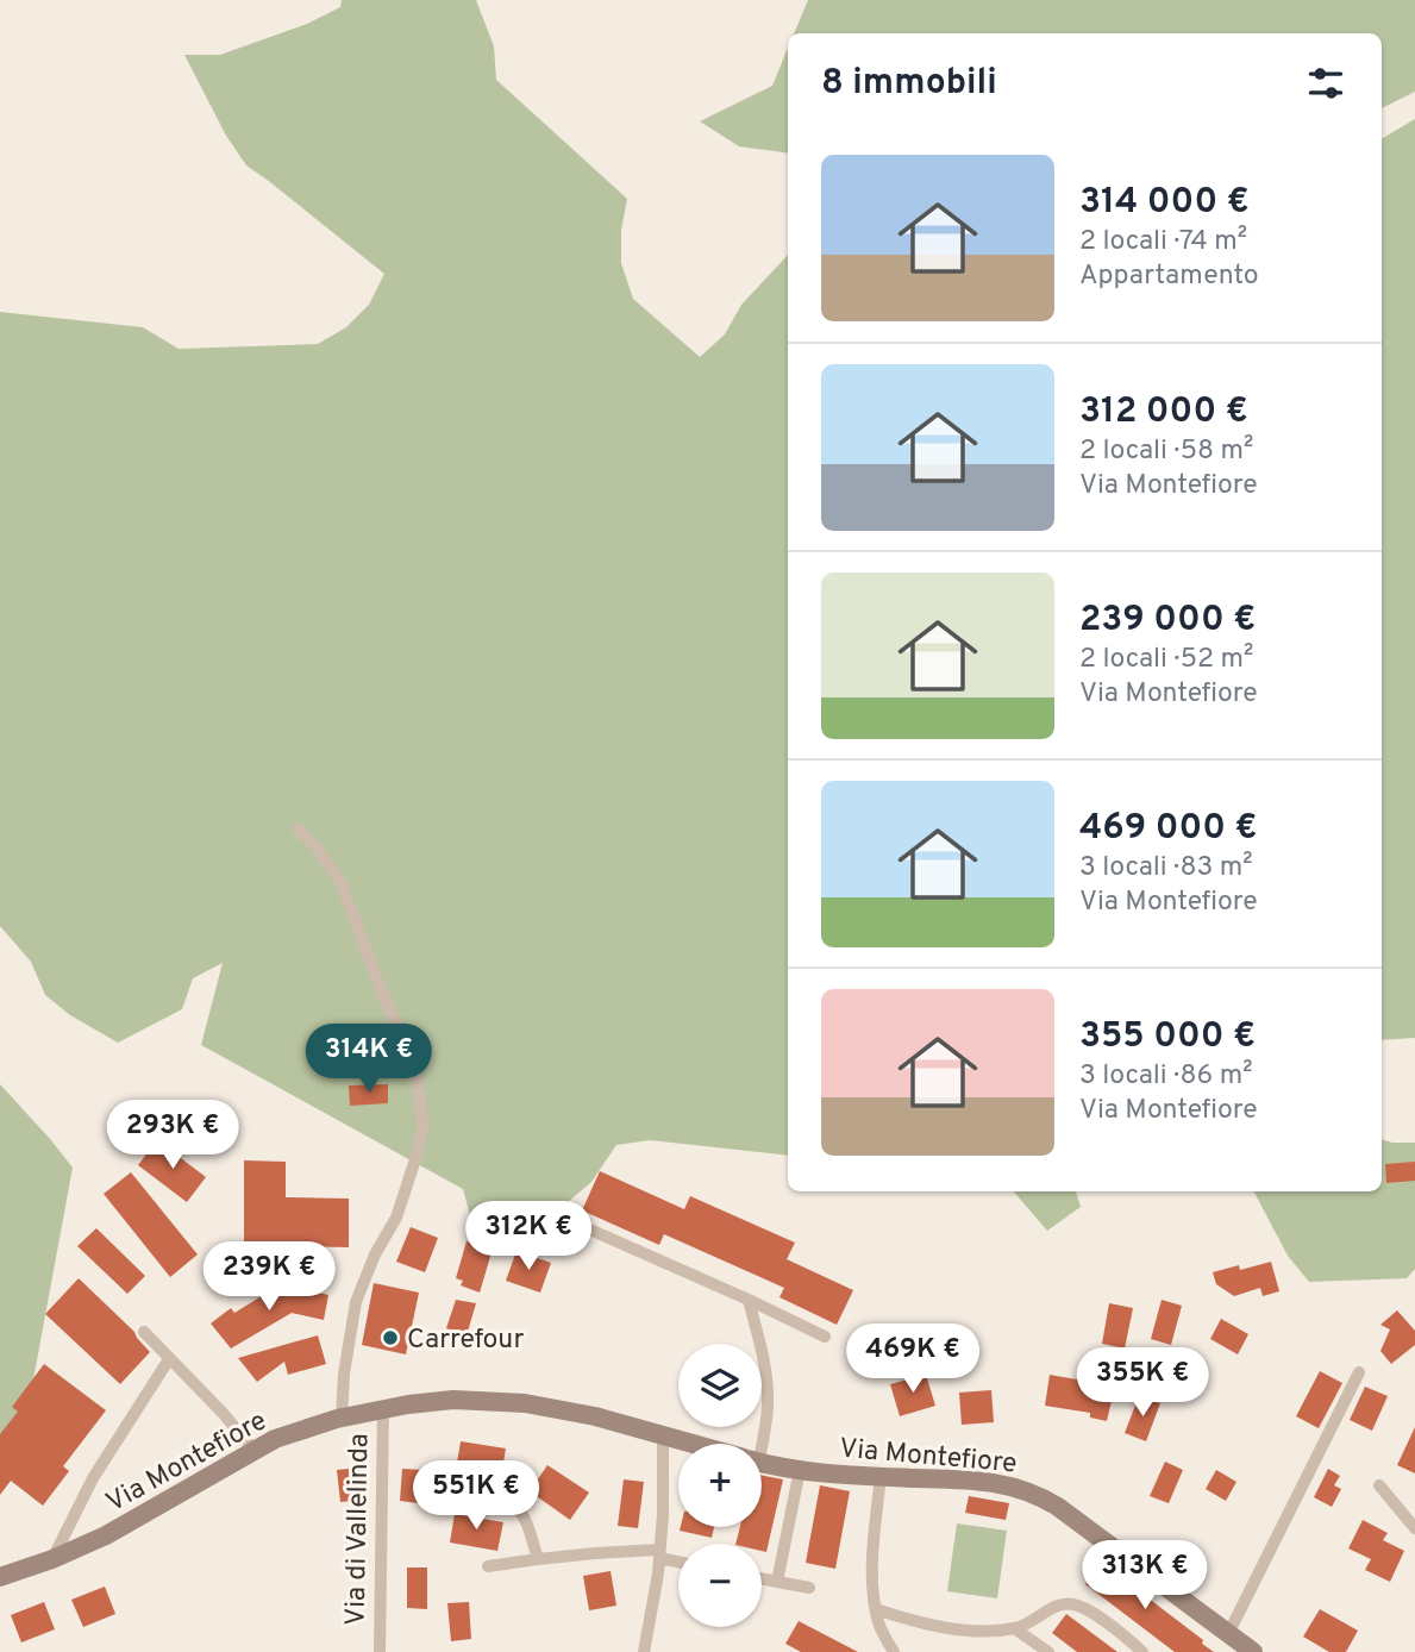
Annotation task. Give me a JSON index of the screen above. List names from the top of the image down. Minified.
{"streets":{"main road":["Via Montefiore"],"street":["Via di Vallelinda"]},"crossings":[["Via Montefiore","Via di Vallelinda"]],"places":["Carrefour"],"page":{"heading":"8 immobili","list":[{"name":"314 000 €","note":"2 locali · 74 m² · Appartamento"},{"name":"312 000 €","note":"2 locali · 58 m² · Via Montefiore"},{"name":"239 000 €","note":"2 locali · 52 m² · Via Montefiore"},{"name":"469 000 €","note":"3 locali · 83 m² · Via Montefiore"},{"name":"355 000 €","note":"3 locali · 86 m² · Via Montefiore"}],"price":["314K €","293K €","312K €","239K €","469K €","355K €","551K €","313K €"],"map_buttons":["+","−"]}}
